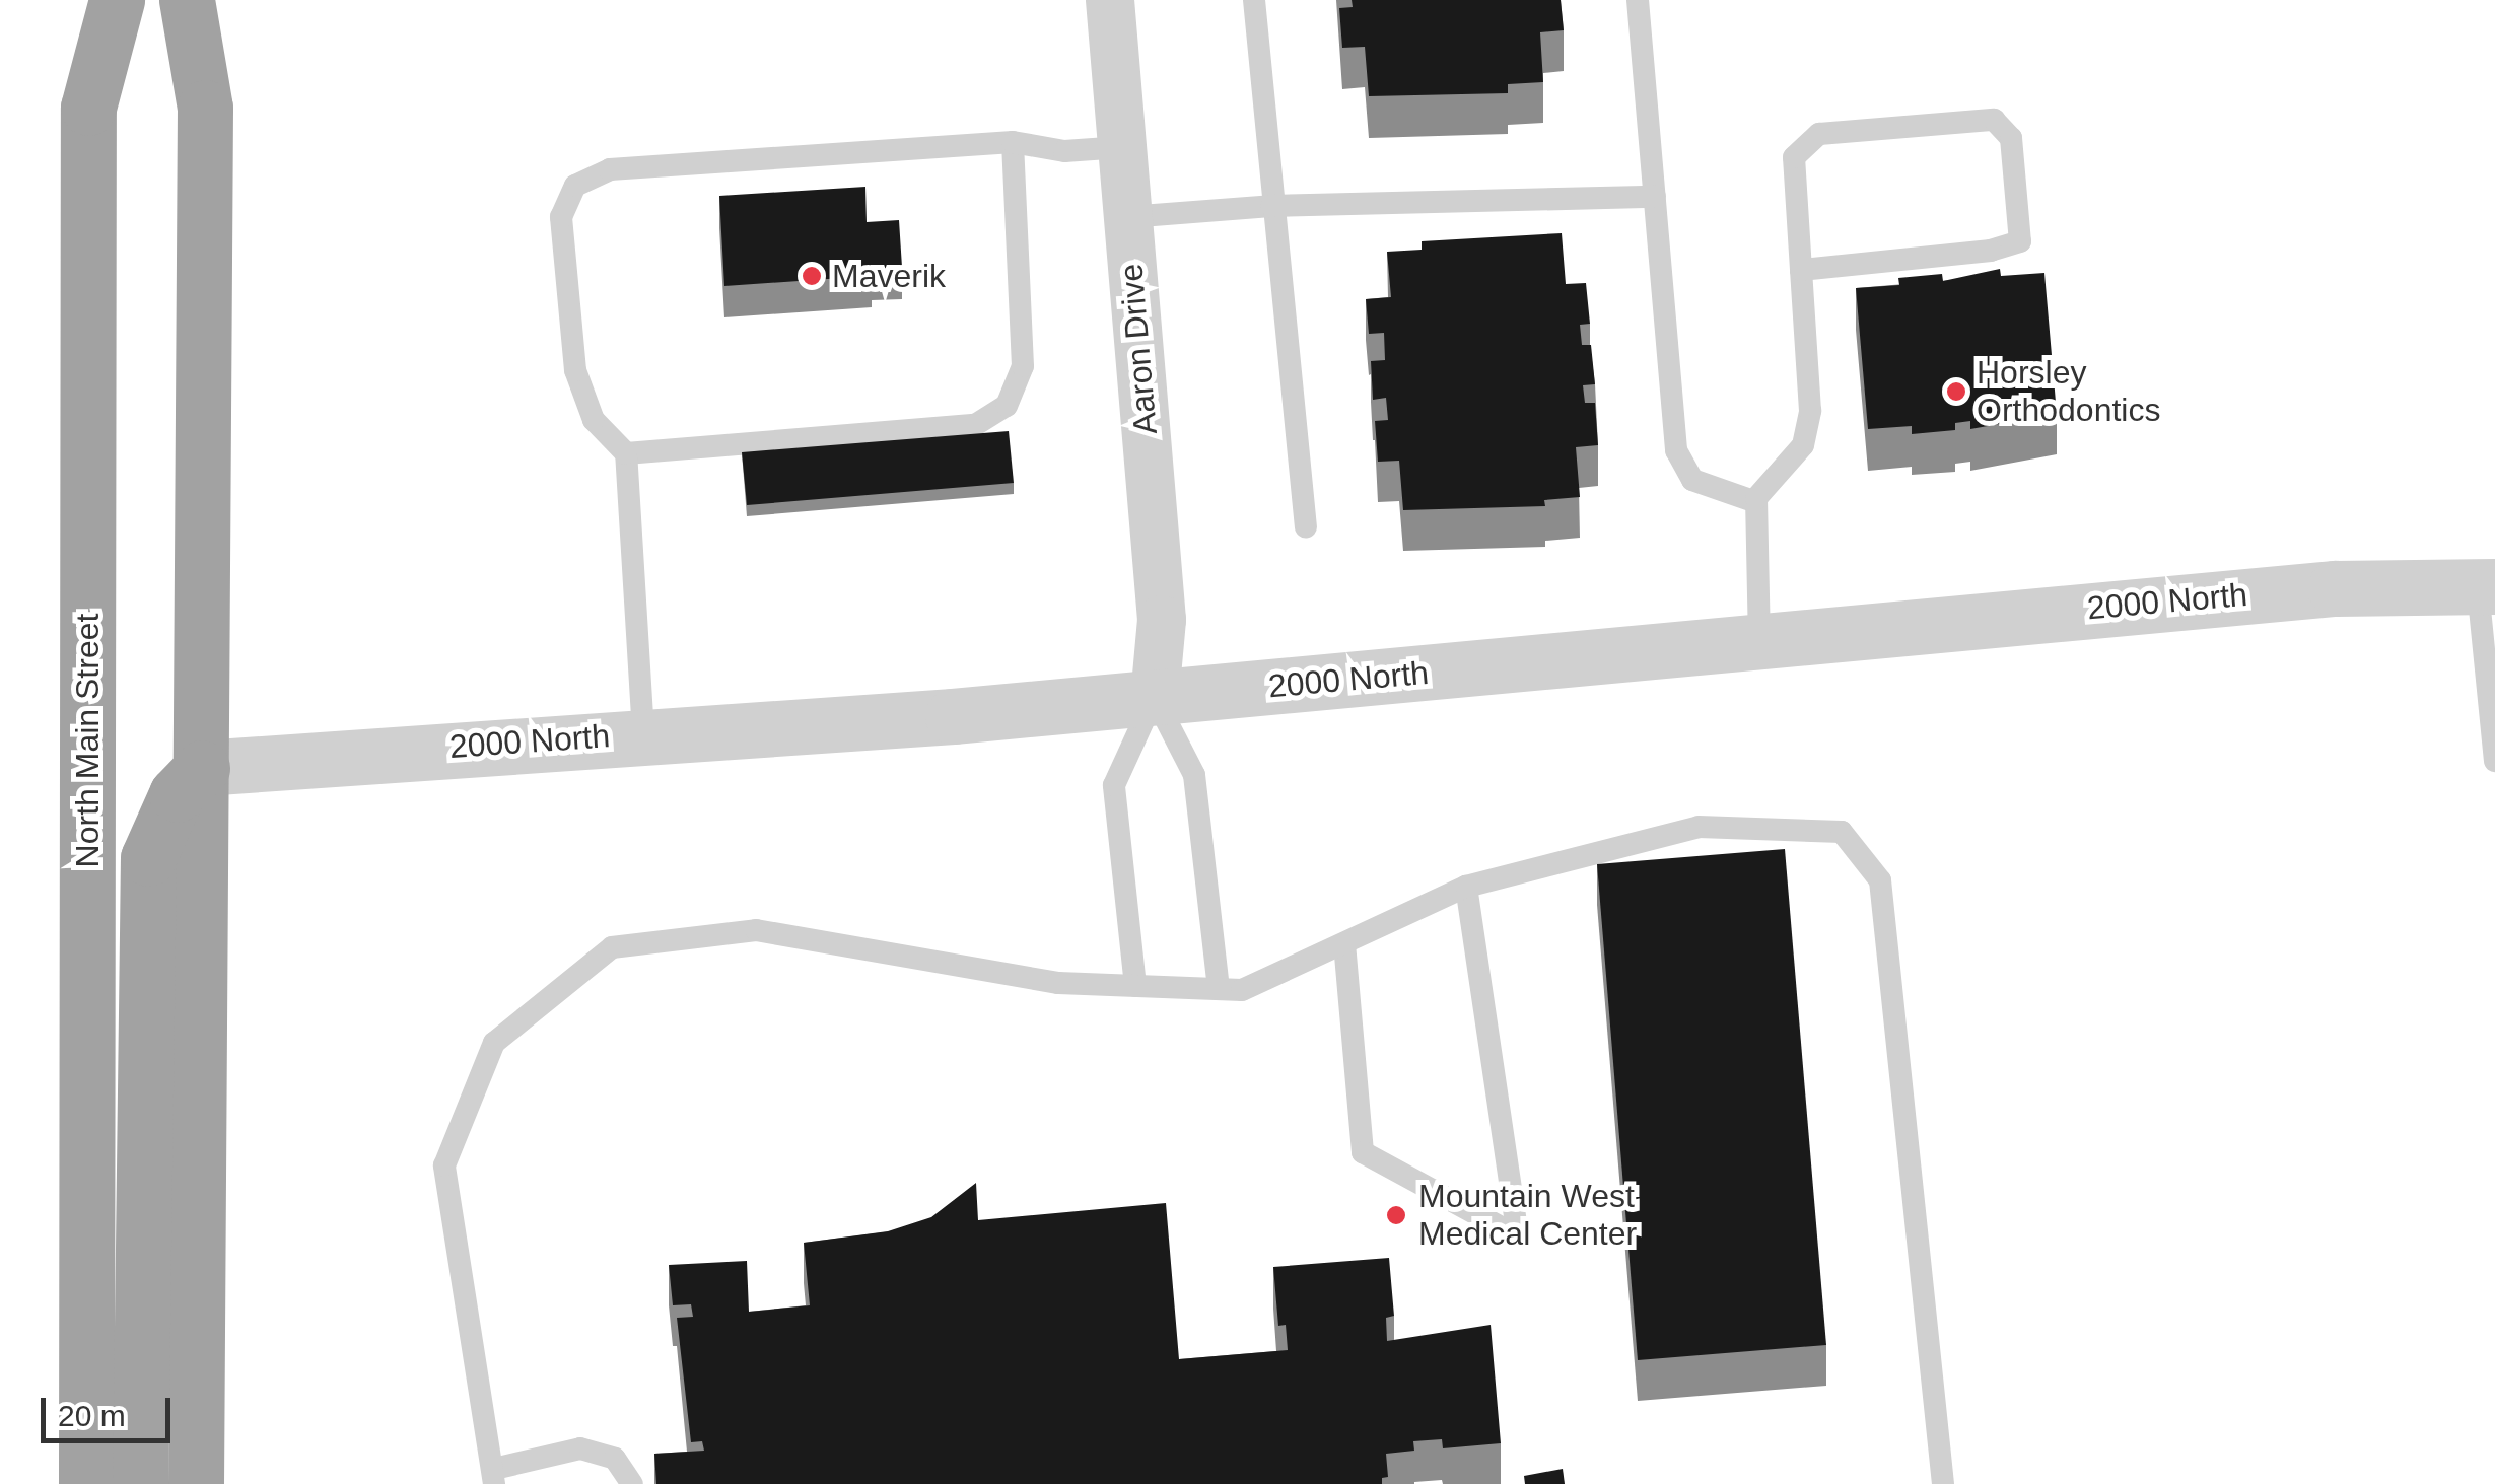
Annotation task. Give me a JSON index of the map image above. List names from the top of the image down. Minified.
{"streets":{"highway":["North Main Street"],"street":["Aaron Drive","2000 North"]},"crossings":[["Aaron Drive","2000 North"]],"places":["Maverik","Horsley Orthodontics","Mountain West Medical Center"],"scale_bar":"20 m"}
